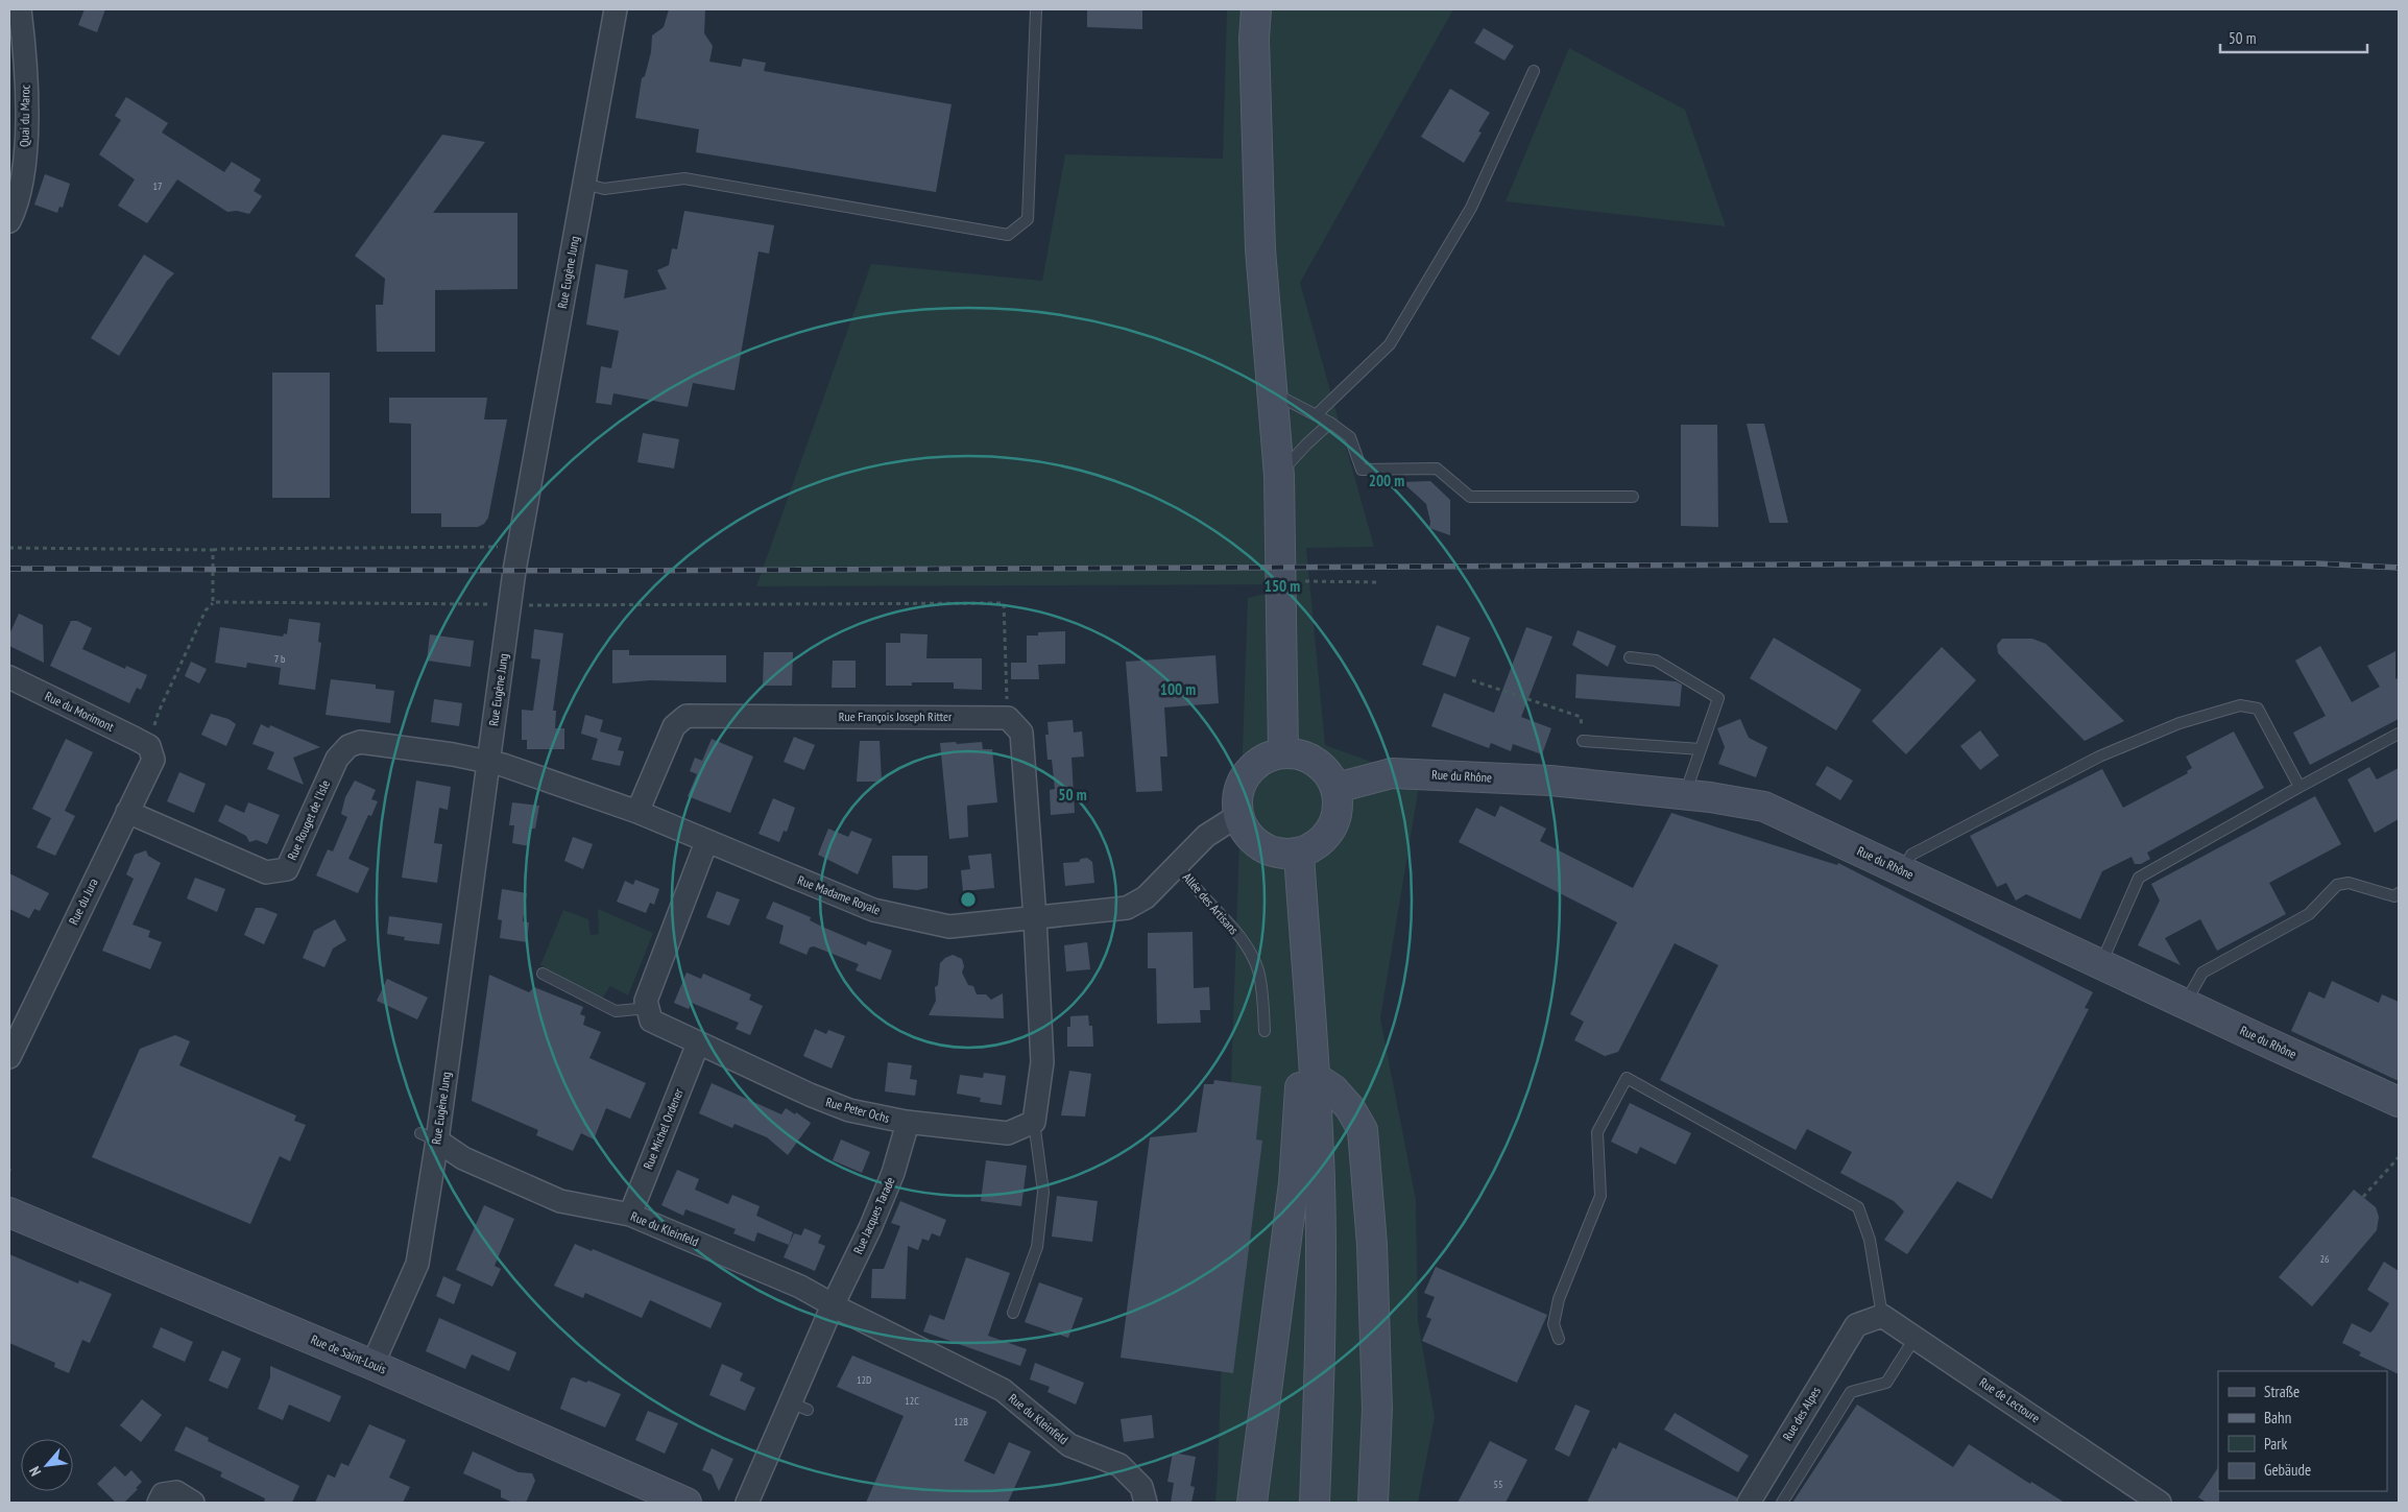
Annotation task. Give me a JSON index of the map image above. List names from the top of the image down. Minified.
{"streets":{"main road":["Rue du Rhône","Rue de Saint-Louis"],"street":["Quai du Maroc","Rue Eugène Jung","Rue du Morimont","Rue François Joseph Ritter","Rue Rouget de l'Isle","Rue Madame Royale","Rue du Jura","Rue Peter Ochs","Rue Michel Ordener","Rue Jacques Tarade","Rue du Kleinfeld","Rue de Lectoure","Rue des Alpes"],"lane":["Allée des Artisans"]},"crossings":[["Rue Eugène Jung","Rue Rouget de l'Isle"],["Rue Eugène Jung","Rue Madame Royale"],["Rue Eugène Jung","Rue du Kleinfeld"],["Rue Eugène Jung","Rue de Saint-Louis"],["Rue du Morimont","Rue du Jura"],["Rue François Joseph Ritter","Rue Madame Royale"],["Rue du Rhône","Rue Madame Royale"],["Rue Rouget de l'Isle","Rue Madame Royale"],["Rue Rouget de l'Isle","Rue du Jura"],["Rue Madame Royale","Allée des Artisans"],["Rue Peter Ochs","Rue Michel Ordener"],["Rue Peter Ochs","Rue Jacques Tarade"],["Rue Michel Ordener","Rue du Kleinfeld"],["Rue Jacques Tarade","Rue du Kleinfeld"],["Rue de Lectoure","Rue des Alpes"]],"house_numbers":["17","7 b","26","12D","12C","12B","55"],"legend":["Straße","Bahn","Park","Gebäude"],"scale_bar":"50 m","north":"bottom left","rings":["200 m","150 m","100 m","50 m"]}
